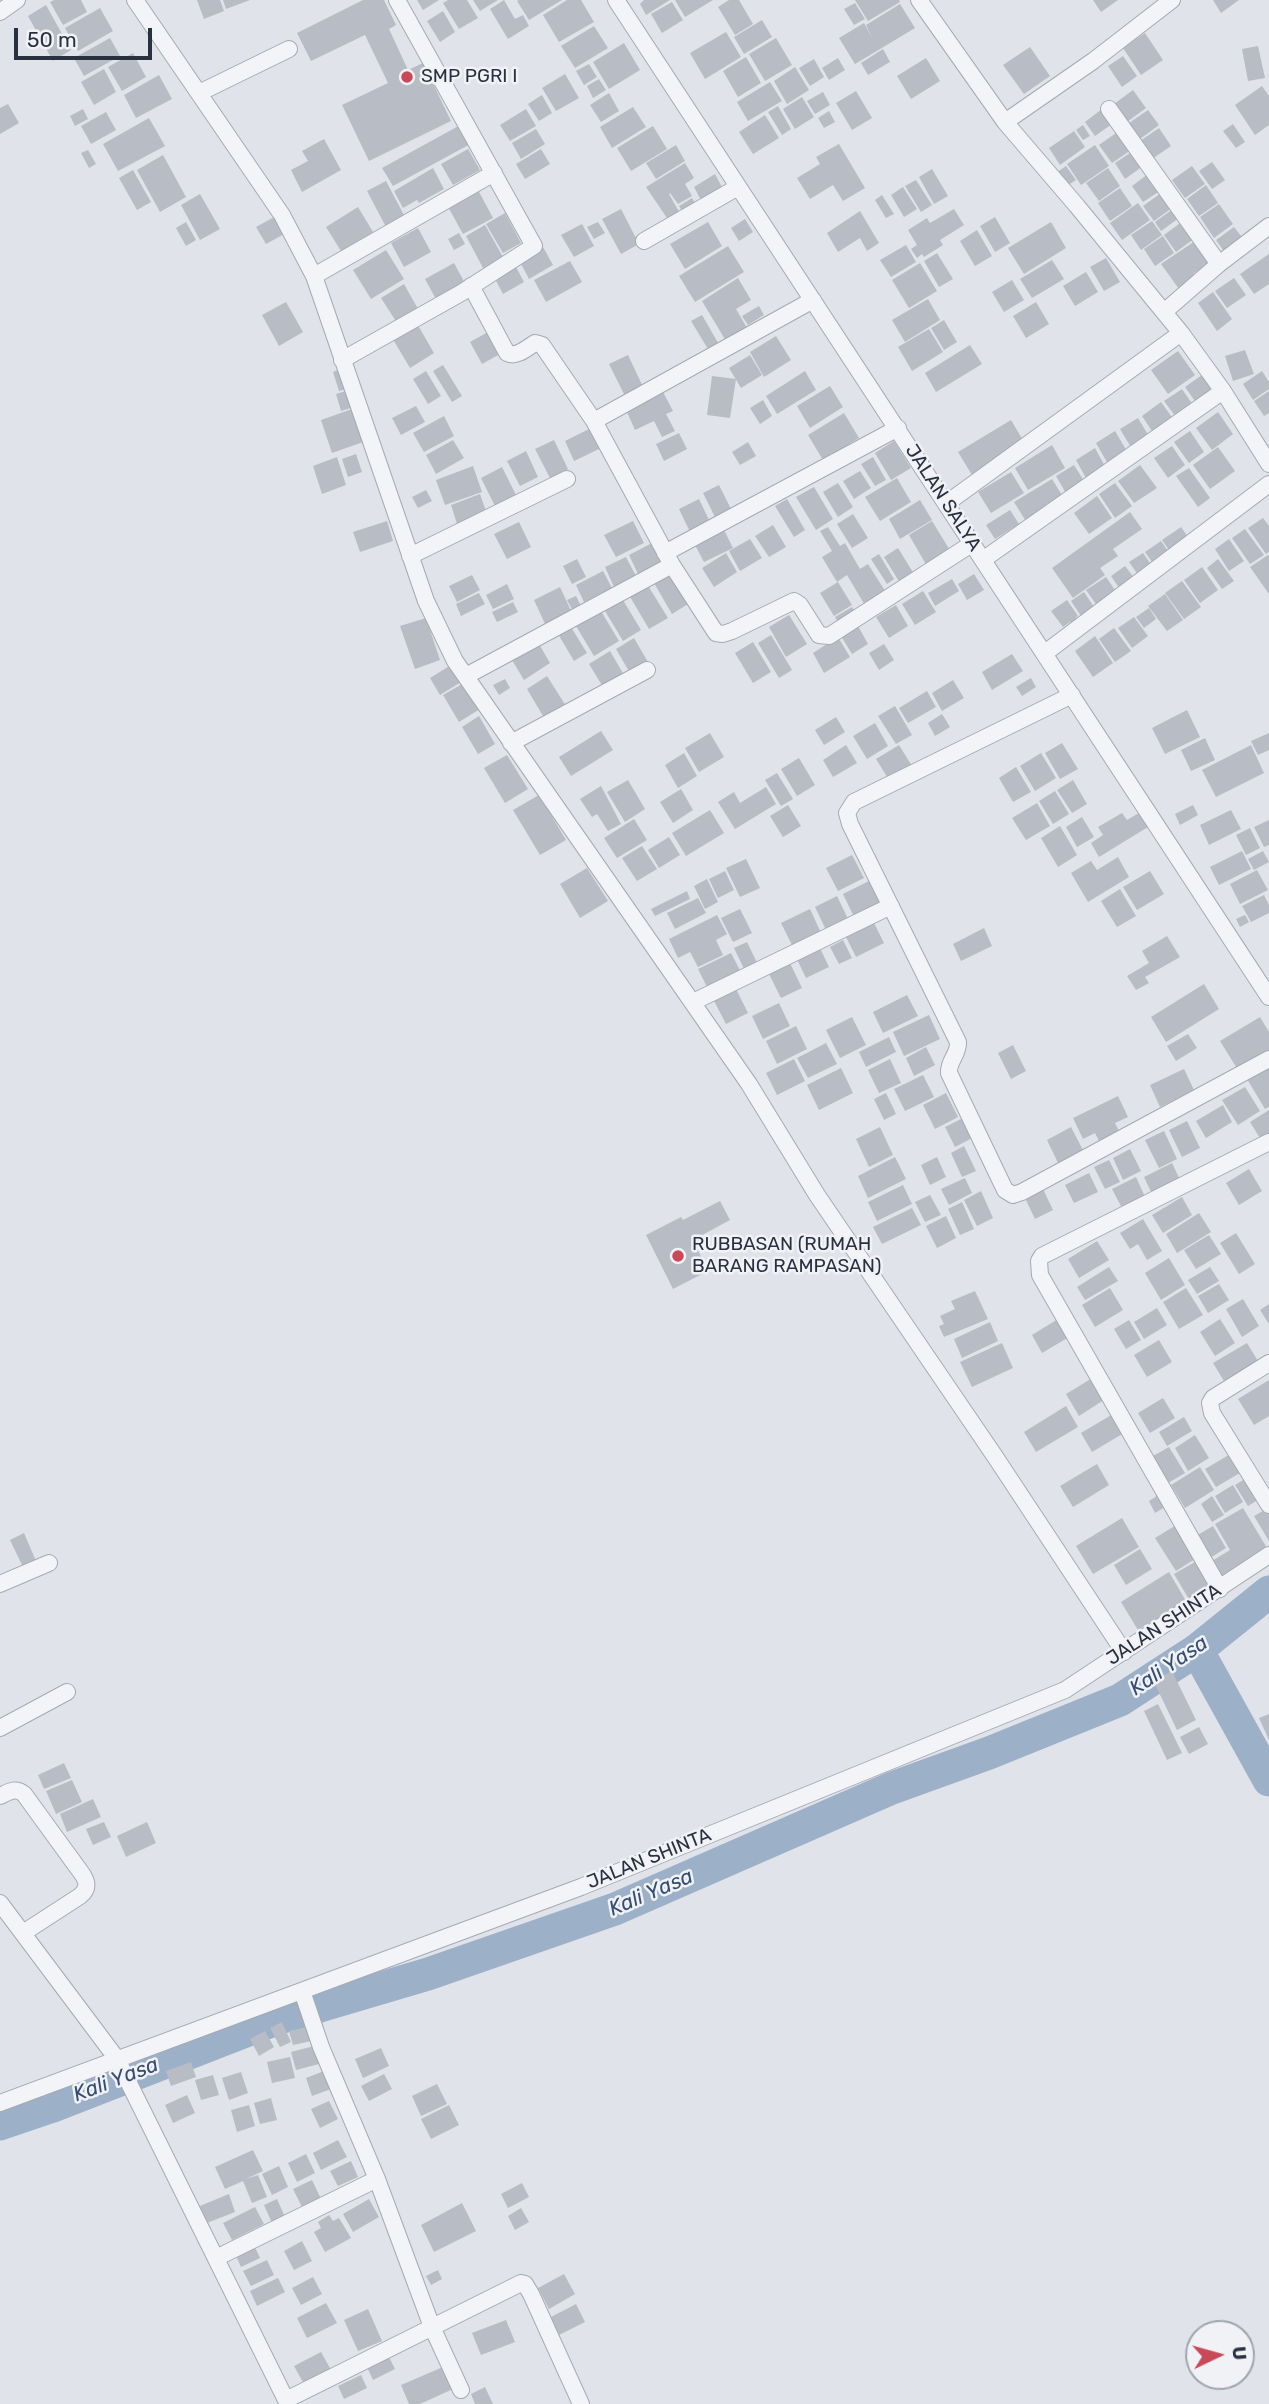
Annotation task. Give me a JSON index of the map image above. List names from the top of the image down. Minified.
{"streets":{"street":["JALAN SALYA","JALAN SHINTA"]},"water":["Kali Yasa"],"places":["SMP PGRI I","RUBBASAN (RUMAH BARANG RAMPASAN)"],"scale_bar":"50 m","north":"right"}
